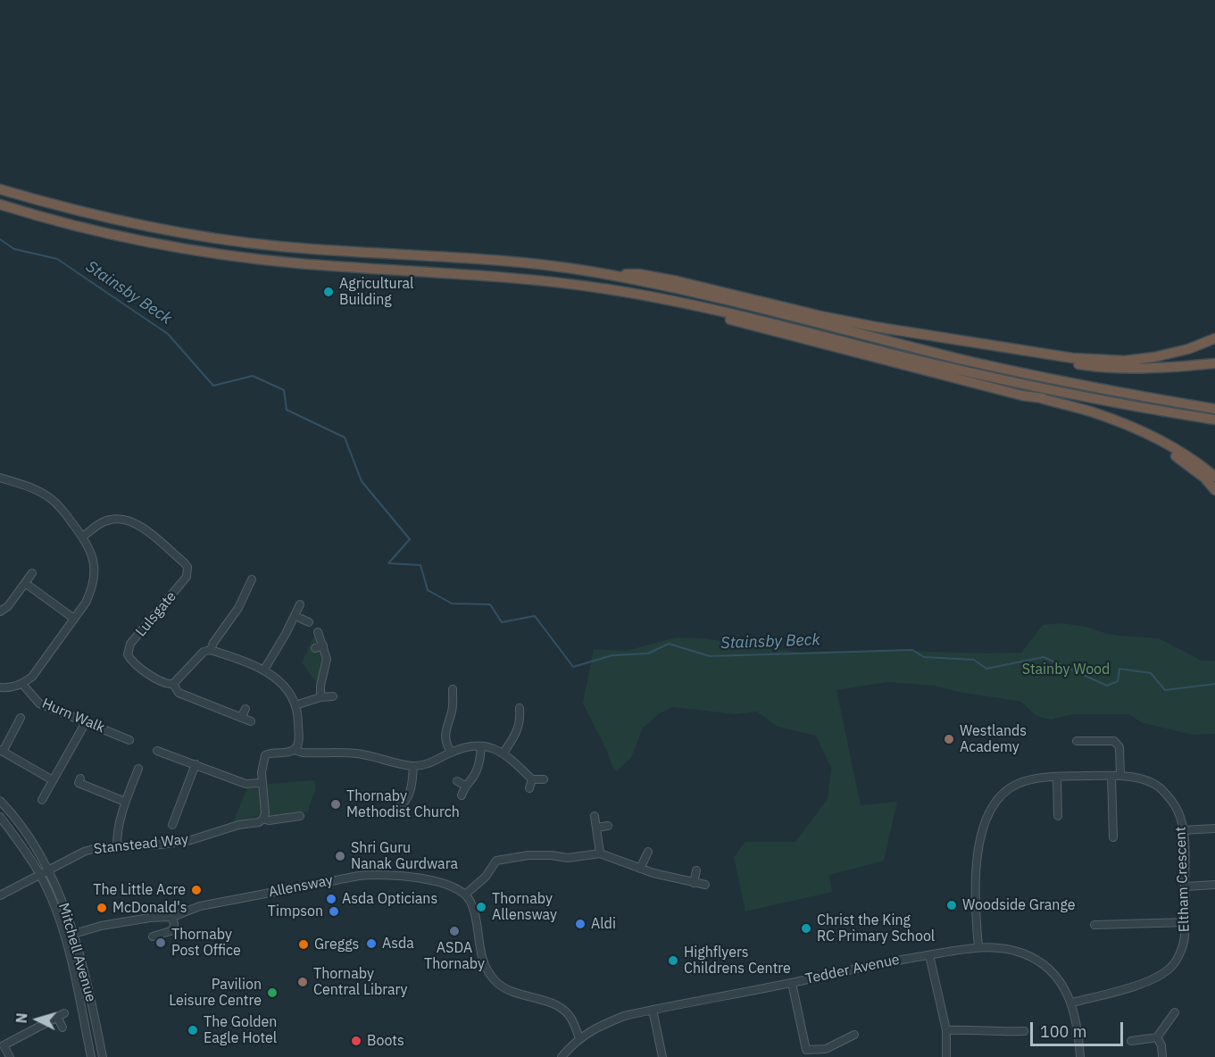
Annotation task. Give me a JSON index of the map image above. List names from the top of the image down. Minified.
{"streets":{"street":["Lulsgate","Hurn Walk","Stanstead Way","Eltham Crescent","Allensway","Mitchell Avenue","Tedder Avenue"]},"crossings":[["Stanstead Way","Mitchell Avenue"],["Eltham Crescent","Tedder Avenue"],["Allensway","Mitchell Avenue"]],"water":["Stainsby Beck"],"parks":["Stainby Wood"],"places":["Agricultural Building","Westlands Academy","Thornaby Methodist Church","Shri Guru Nanak Gurdwara","The Little Acre","Asda Opticians","Woodside Grange","Thornaby Allensway","McDonald's","Timpson","Aldi","Christ the King RC Primary School","ASDA Thornaby","Thornaby Post Office","Asda","Greggs","Highflyers Childrens Centre","Thornaby Central Library","Pavilion Leisure Centre","The Golden Eagle Hotel","Boots"],"scale_bar":"100 m","north":"left"}
